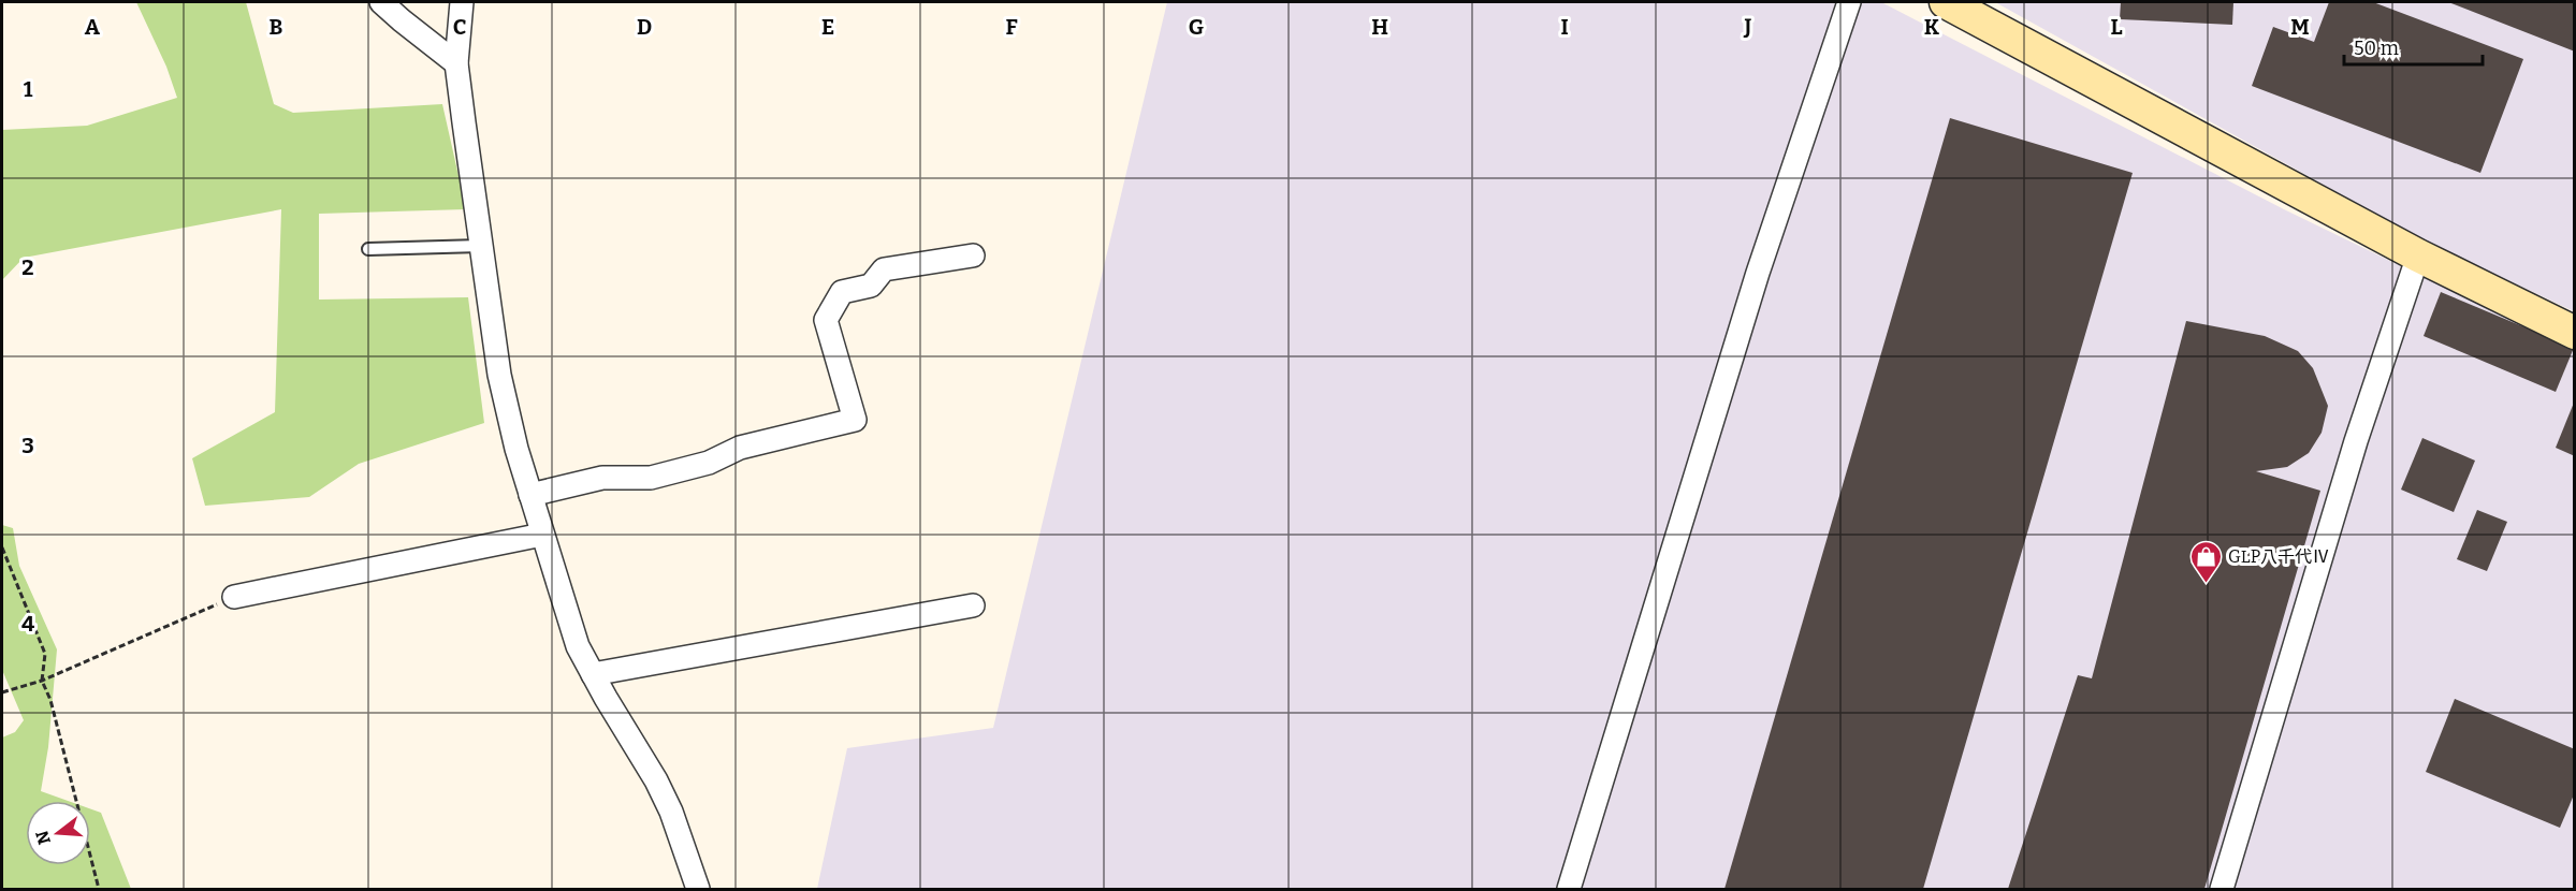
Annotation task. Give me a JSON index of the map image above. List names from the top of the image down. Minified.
{"places":{"shop":["GLP八千代Ⅳ"]},"scale_bar":"50 m","north":"left","grid":{"columns":["A","B","C","D","E","F","G","H","I","J","K","L","M"],"rows":["1","2","3","4"]}}
